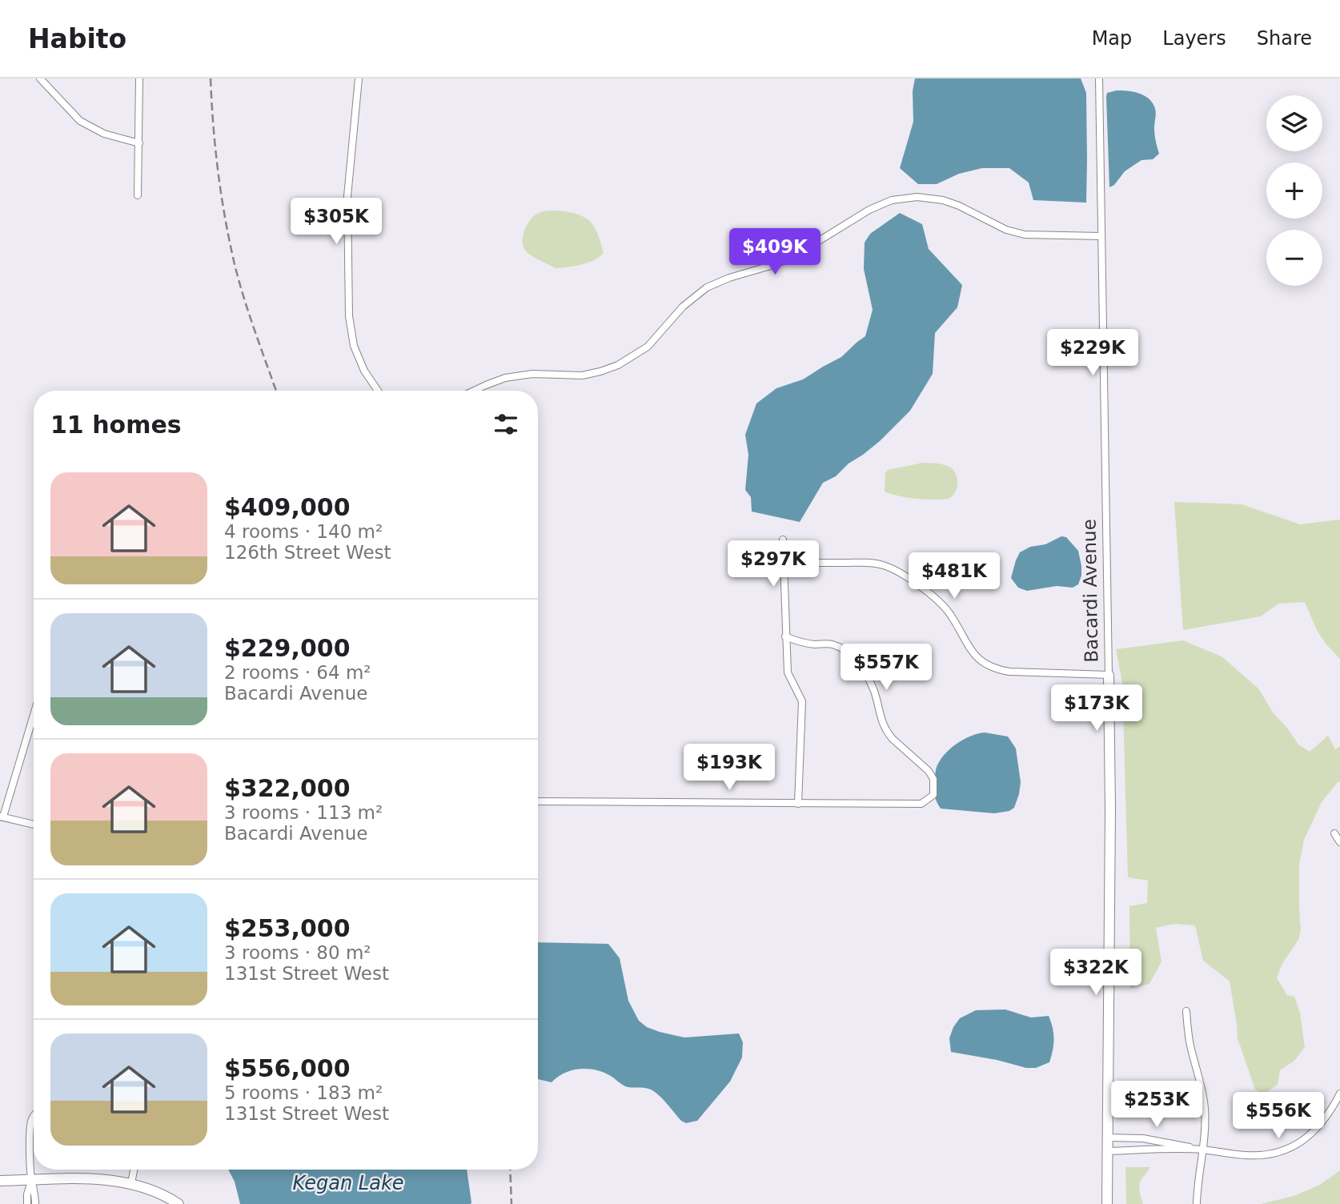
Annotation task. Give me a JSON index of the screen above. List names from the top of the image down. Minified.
{"streets":{"street":["Bacardi Avenue"]},"water":["Kegan Lake"],"page":{"header":"Habito","nav":["Map","Layers","Share"],"map_buttons":["+","−"],"price":["$305K","$409K","$229K","$297K","$481K","$557K","$173K","$193K","$322K","$253K","$556K"],"heading":"11 homes","list":[{"name":"$409,000","note":"4 rooms · 140 m² · 126th Street West"},{"name":"$229,000","note":"2 rooms · 64 m² · Bacardi Avenue"},{"name":"$322,000","note":"3 rooms · 113 m² · Bacardi Avenue"},{"name":"$253,000","note":"3 rooms · 80 m² · 131st Street West"},{"name":"$556,000","note":"5 rooms · 183 m² · 131st Street West"}]}}
